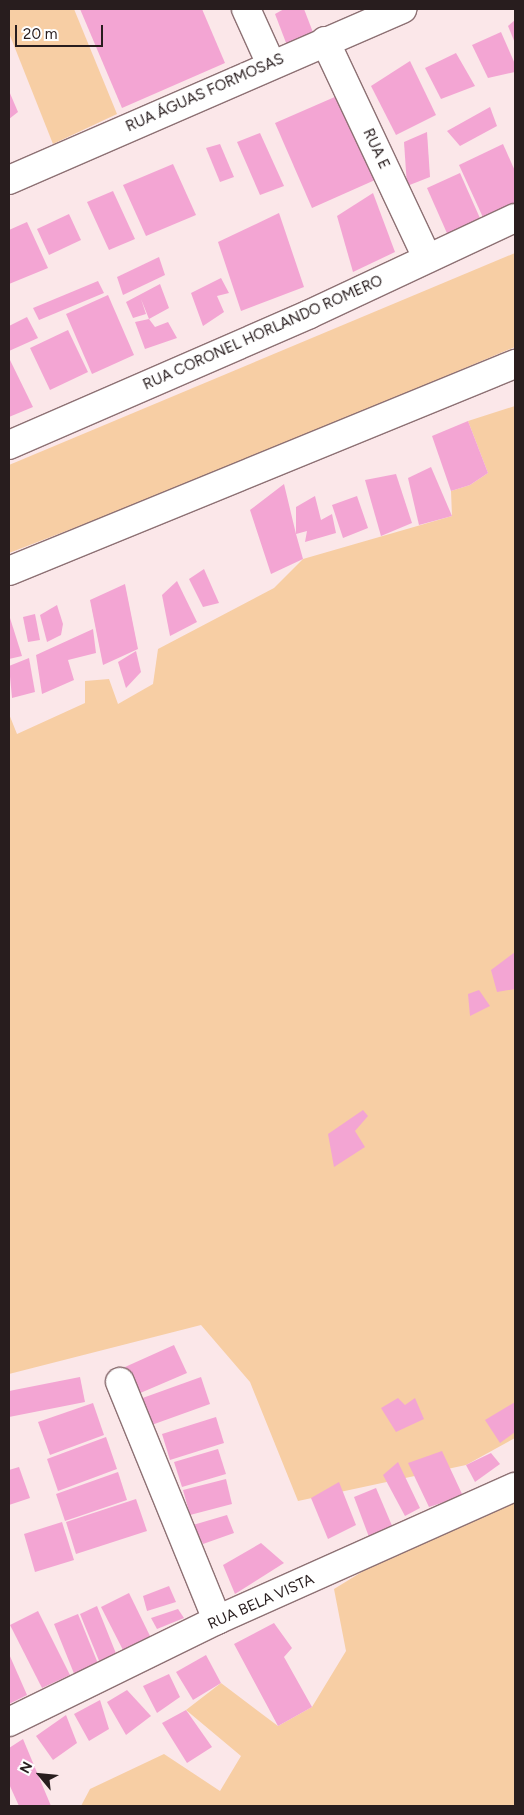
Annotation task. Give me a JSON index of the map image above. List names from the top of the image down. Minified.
{"streets":{"street":["RUA ÁGUAS FORMOSAS","RUA E","RUA CORONEL HORLANDO ROMERO","RUA BELA VISTA"]},"crossings":[["RUA ÁGUAS FORMOSAS","RUA E"],["RUA E","RUA CORONEL HORLANDO ROMERO"]],"scale_bar":"20 m","north":"top left"}
